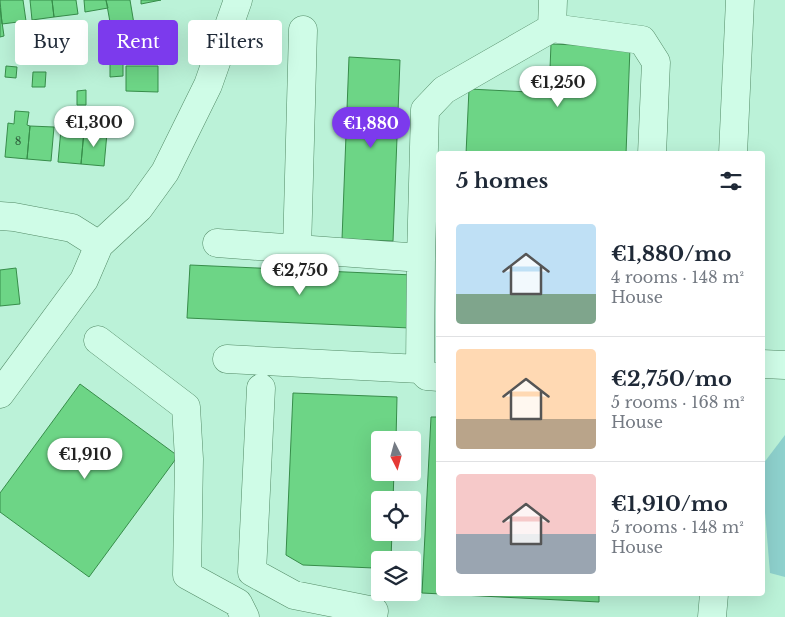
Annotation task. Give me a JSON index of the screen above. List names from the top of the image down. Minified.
{"house_numbers":["8"],"north":"bottom","page":{"chip":["Buy","Rent","Filters"],"price":["€1,250","€1,300","€1,880","€2,750","€1,910"],"heading":"5 homes","list":[{"name":"€1,880/mo","note":"4 rooms · 148 m² · House"},{"name":"€2,750/mo","note":"5 rooms · 168 m² · House"},{"name":"€1,910/mo","note":"5 rooms · 148 m² · House"}]}}
